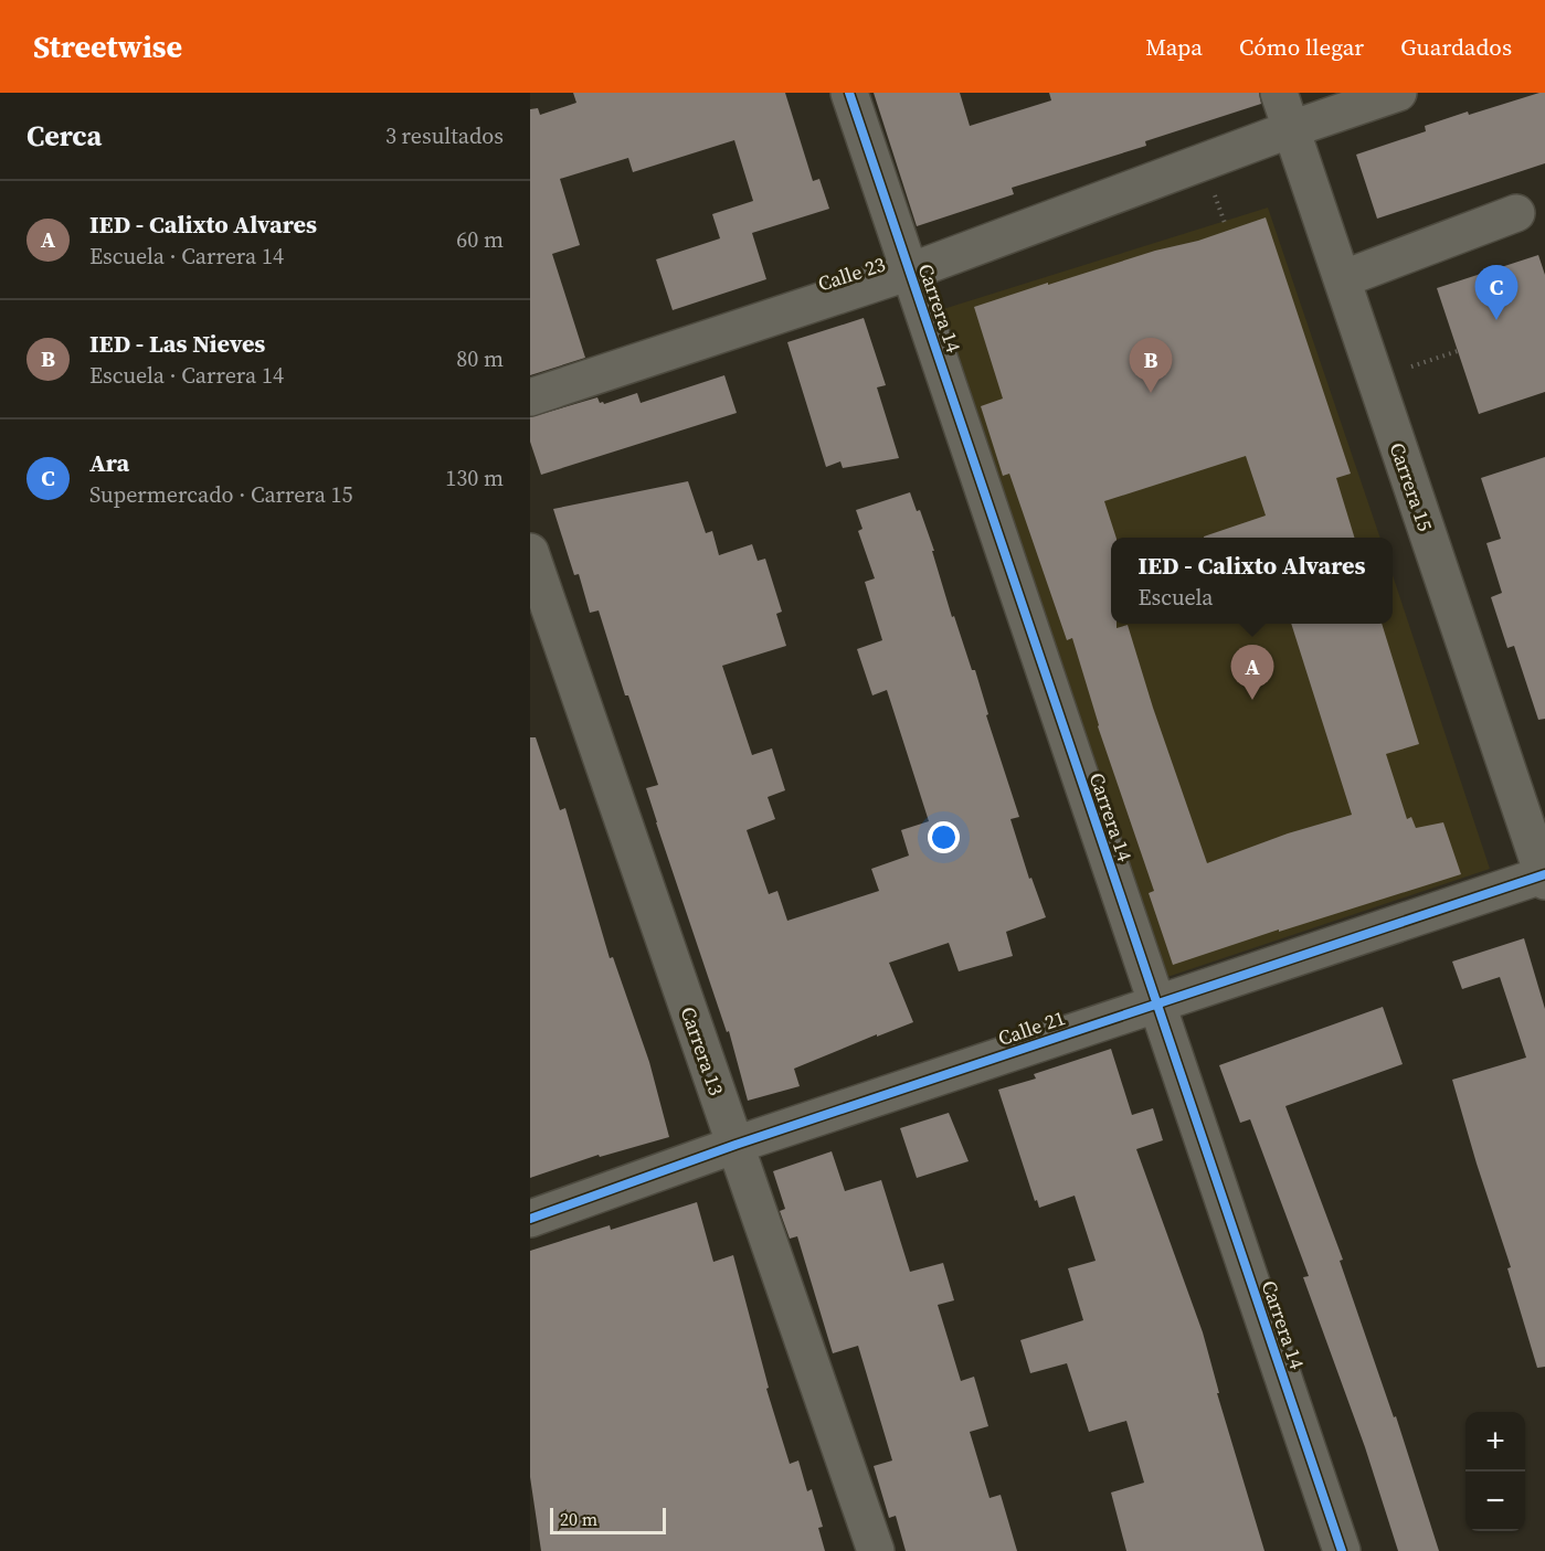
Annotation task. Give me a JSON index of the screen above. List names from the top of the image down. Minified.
{"streets":{"street":["Calle 23","Carrera 14","Carrera 15","Calle 21","Carrera 13"]},"crossings":[["Calle 23","Carrera 14"],["Calle 23","Carrera 15"],["Carrera 14","Calle 21"],["Carrera 15","Calle 21"],["Calle 21","Carrera 13"]],"scale_bar":"20 m","page":{"header":"Streetwise","nav":["Mapa","Cómo llegar","Guardados"],"heading":["Cerca","3 resultados"],"list":[{"mark":"A","name":"IED - Calixto Alvares","note":"Escuela · Carrera 14","value":"60 m"},{"mark":"B","name":"IED - Las Nieves","note":"Escuela · Carrera 14","value":"80 m"},{"mark":"C","name":"Ara","note":"Supermercado · Carrera 15","value":"130 m"}],"pins":["C","B","A"],"popup":["IED - Calixto Alvares","Escuela"],"map_buttons":["+","−"],"scale":"20 m"}}
